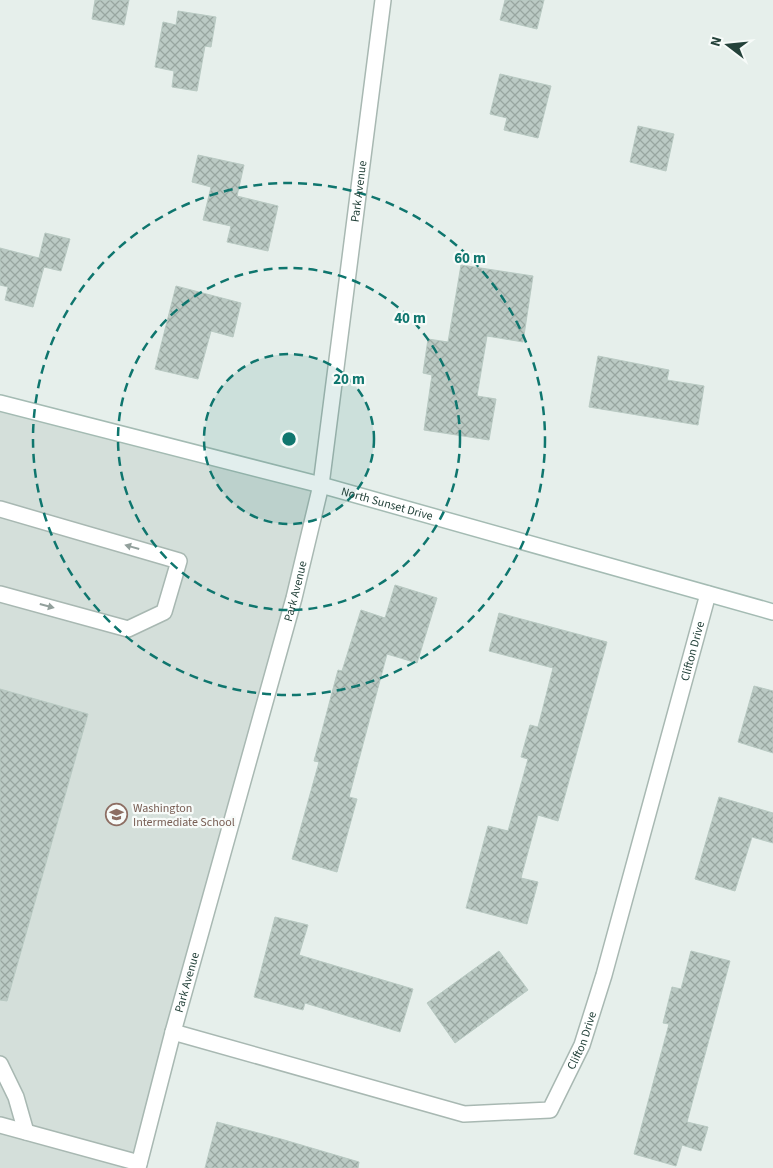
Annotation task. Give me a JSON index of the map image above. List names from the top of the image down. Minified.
{"streets":{"street":["Park Avenue","North Sunset Drive","Clifton Drive"]},"crossings":[["Park Avenue","North Sunset Drive"],["Park Avenue","Clifton Drive"],["North Sunset Drive","Clifton Drive"]],"places":{"school or university":["Washington Intermediate School"]},"north":"left","rings":["60 m","40 m","20 m"]}
